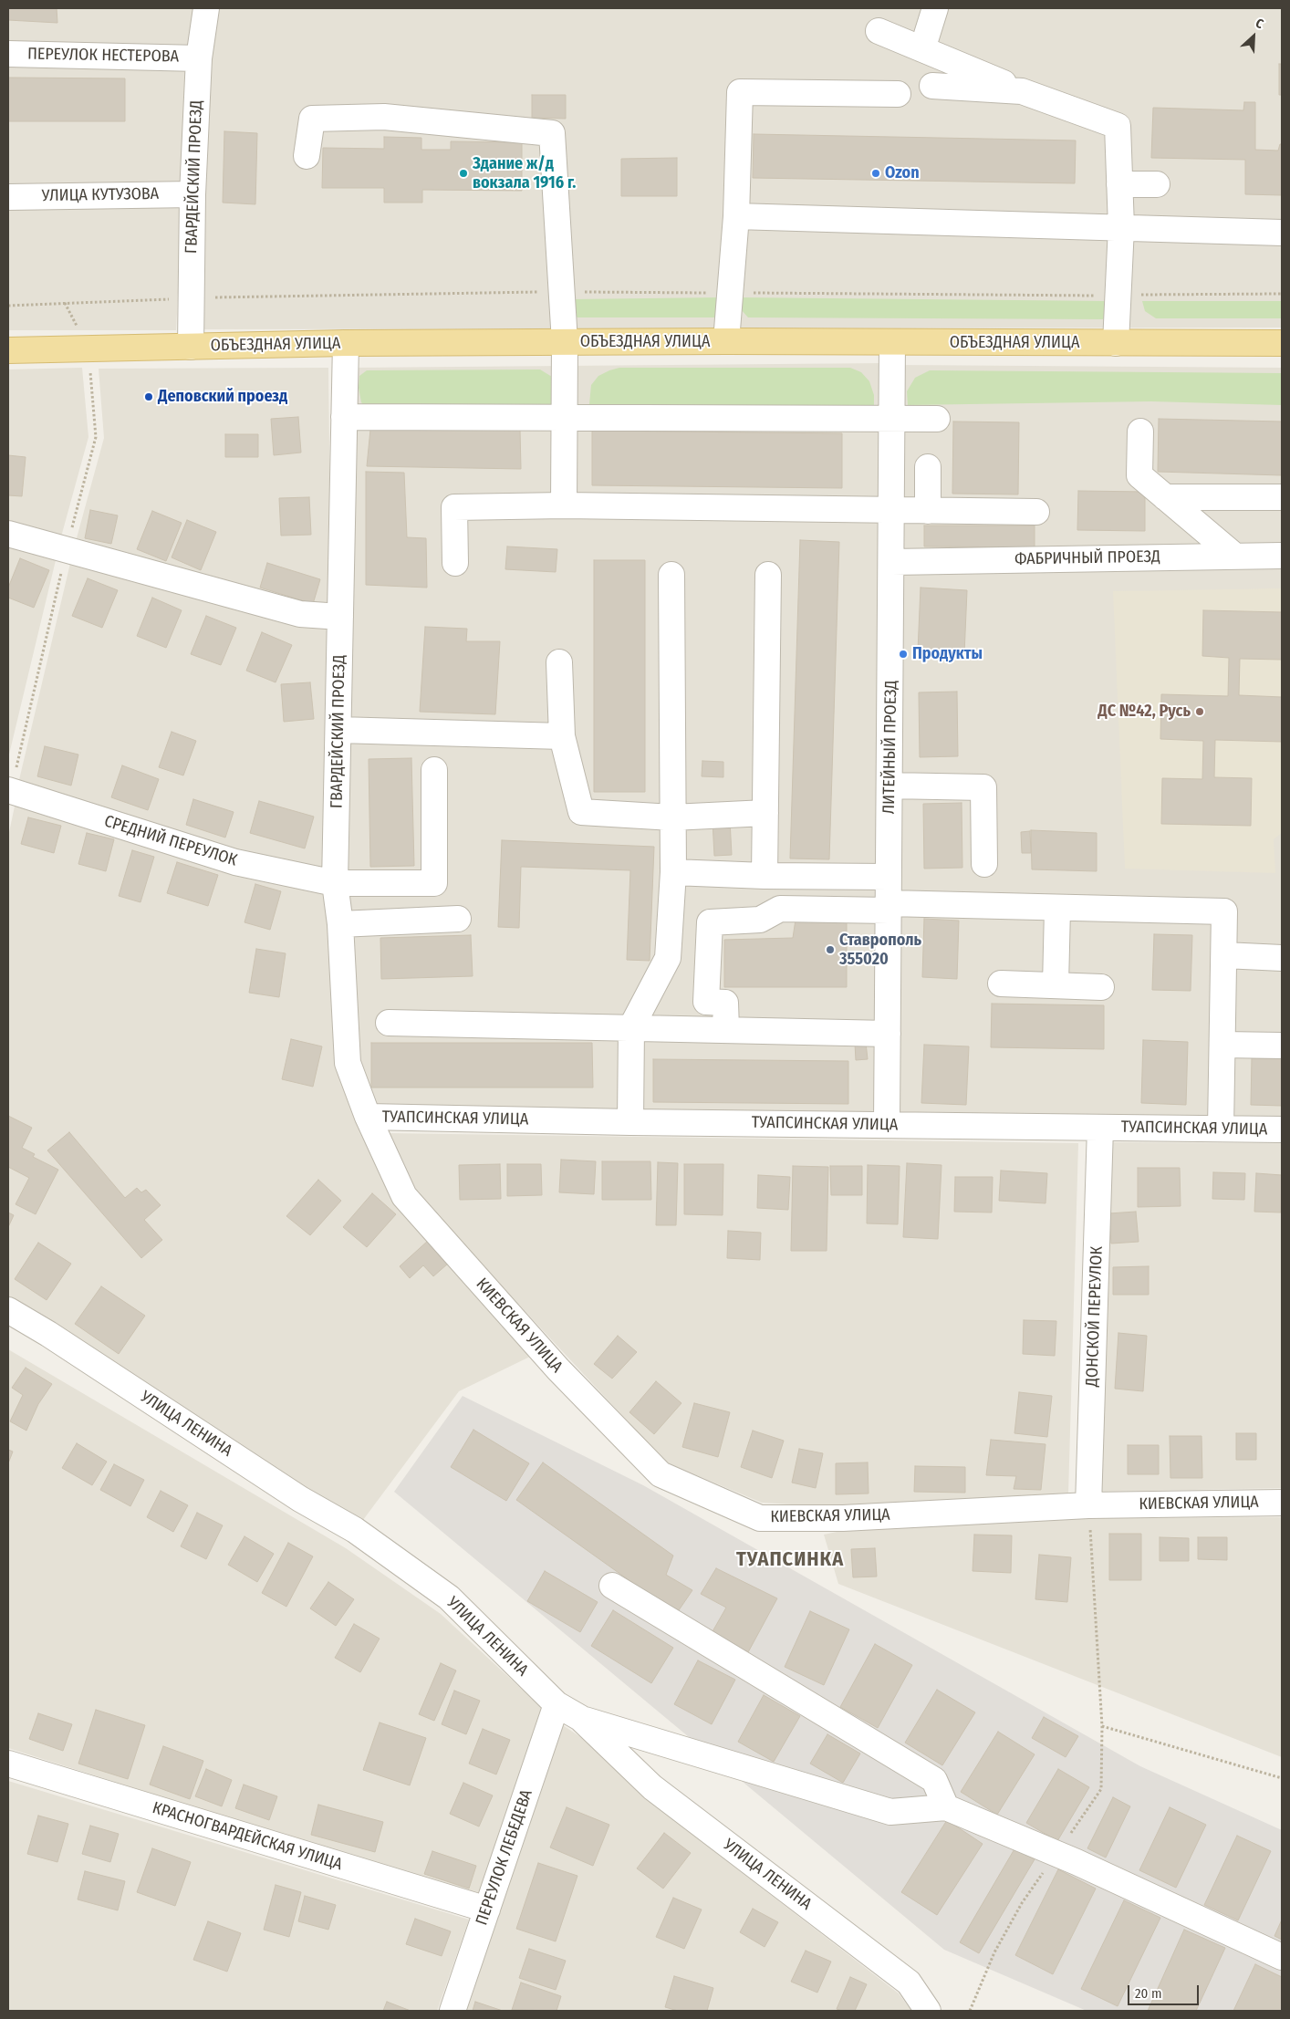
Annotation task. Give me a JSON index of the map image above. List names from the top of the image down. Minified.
{"streets":{"main road":["ОБЪЕЗДНАЯ УЛИЦА"],"street":["ПЕРЕУЛОК НЕСТЕРОВА","ГВАРДЕЙСКИЙ ПРОЕЗД","УЛИЦА КУТУЗОВА","ФАБРИЧНЫЙ ПРОЕЗД","ЛИТЕЙНЫЙ ПРОЕЗД","СРЕДНИЙ ПЕРЕУЛОК","ТУАПСИНСКАЯ УЛИЦА","ДОНСКОЙ ПЕРЕУЛОК","КИЕВСКАЯ УЛИЦА","УЛИЦА ЛЕНИНА","КРАСНОГВАРДЕЙСКАЯ УЛИЦА","ПЕРЕУЛОК ЛЕБЕДЕВА"]},"crossings":[["ПЕРЕУЛОК НЕСТЕРОВА","ГВАРДЕЙСКИЙ ПРОЕЗД"],["ГВАРДЕЙСКИЙ ПРОЕЗД","УЛИЦА КУТУЗОВА"],["ГВАРДЕЙСКИЙ ПРОЕЗД","ОБЪЕЗДНАЯ УЛИЦА"],["ГВАРДЕЙСКИЙ ПРОЕЗД","СРЕДНИЙ ПЕРЕУЛОК"],["ГВАРДЕЙСКИЙ ПРОЕЗД","ТУАПСИНСКАЯ УЛИЦА"],["ГВАРДЕЙСКИЙ ПРОЕЗД","КИЕВСКАЯ УЛИЦА"],["ОБЪЕЗДНАЯ УЛИЦА","ЛИТЕЙНЫЙ ПРОЕЗД"],["ФАБРИЧНЫЙ ПРОЕЗД","ЛИТЕЙНЫЙ ПРОЕЗД"],["ЛИТЕЙНЫЙ ПРОЕЗД","ТУАПСИНСКАЯ УЛИЦА"],["ТУАПСИНСКАЯ УЛИЦА","ДОНСКОЙ ПЕРЕУЛОК"],["ТУАПСИНСКАЯ УЛИЦА","КИЕВСКАЯ УЛИЦА"],["ДОНСКОЙ ПЕРЕУЛОК","КИЕВСКАЯ УЛИЦА"],["УЛИЦА ЛЕНИНА","ПЕРЕУЛОК ЛЕБЕДЕВА"],["КРАСНОГВАРДЕЙСКАЯ УЛИЦА","ПЕРЕУЛОК ЛЕБЕДЕВА"]],"districts":["ТУАПСИНКА"],"places":["Здание ж/д вокзала 1916 г.","Ozon","Деповский проезд","Продукты","ДС №42, Русь","Ставрополь 355020"],"scale_bar":"20 m","north":"top right"}
